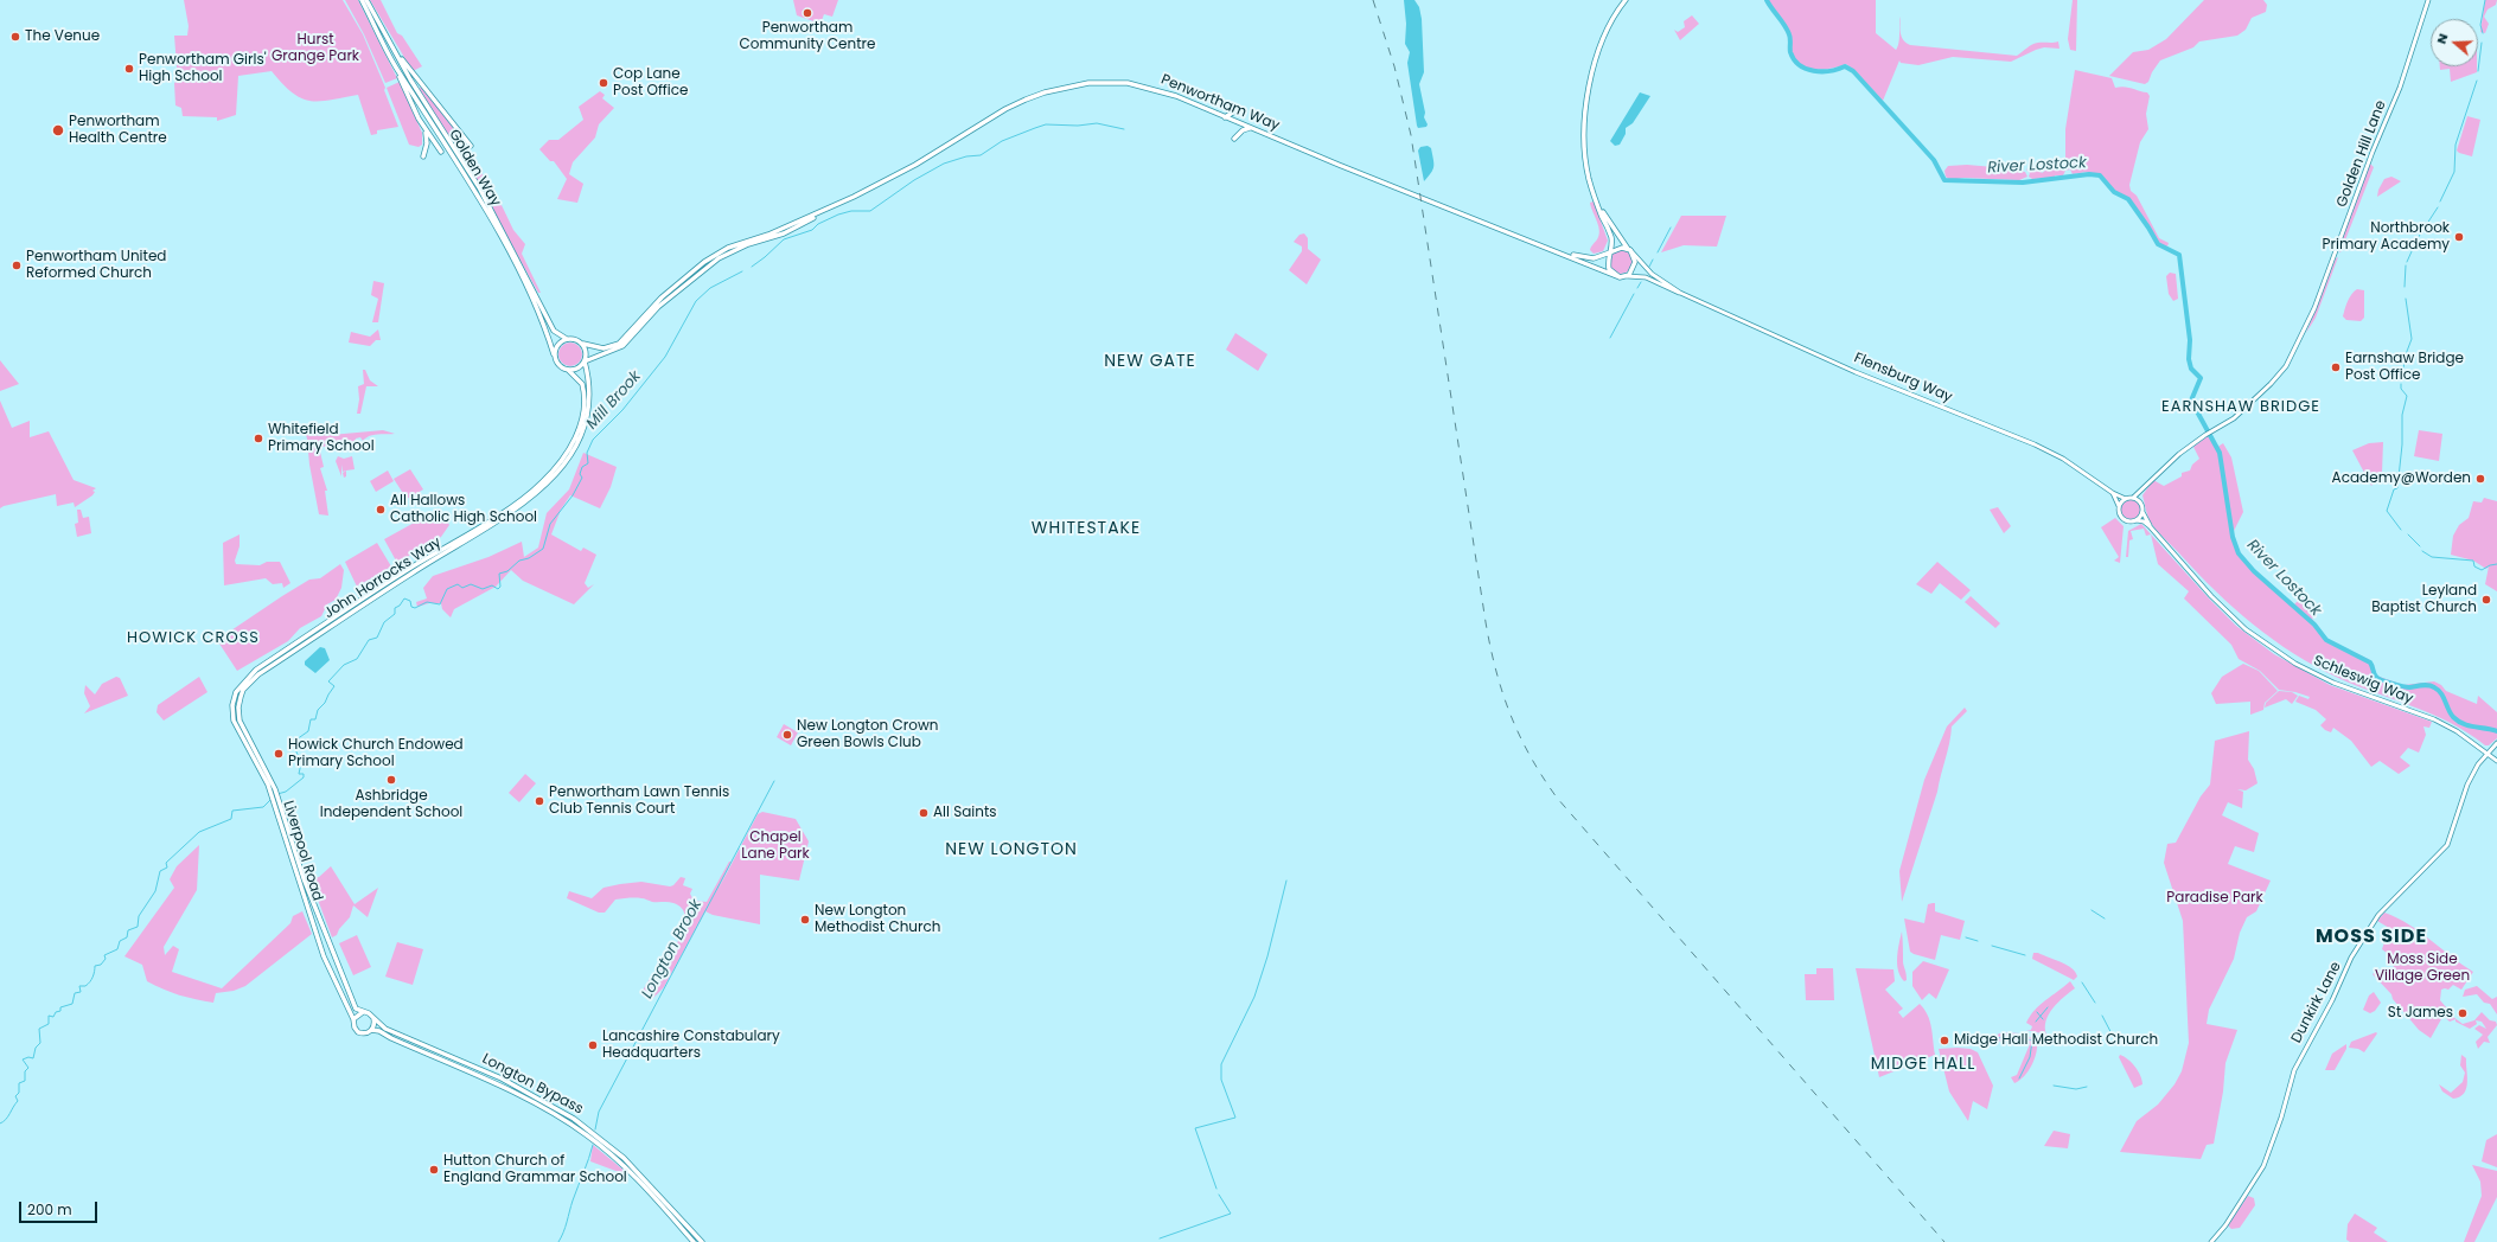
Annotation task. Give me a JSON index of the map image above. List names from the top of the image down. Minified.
{"streets":{"highway":["Penwortham Way","Golden Way","Flensburg Way","John Horrocks Way","Liverpool Road","Longton Bypass"],"main road":["Golden Hill Lane","Schleswig Way","Dunkirk Lane"]},"crossings":[["Penwortham Way","Flensburg Way"],["Golden Hill Lane","Flensburg Way"],["Golden Hill Lane","Schleswig Way"],["Golden Way","John Horrocks Way"],["Flensburg Way","Schleswig Way"],["John Horrocks Way","Liverpool Road"],["Schleswig Way","Dunkirk Lane"],["Liverpool Road","Longton Bypass"]],"districts":["NEW GATE","EARNSHAW BRIDGE","WHITESTAKE","HOWICK CROSS","NEW LONGTON","MOSS SIDE","MIDGE HALL"],"water":["River Lostock","Mill Brook","Longton Brook"],"parks":["Hurst Grange Park","Chapel Lane Park","Paradise Park","Moss Side Village Green"],"places":["Penwortham Community Centre","The Venue","Penwortham Girls' High School","Cop Lane Post Office","Penwortham Health Centre","Northbrook Primary Academy","Penwortham United Reformed Church","Earnshaw Bridge Post Office","Whitefield Primary School","Academy@Worden","All Hallows Catholic High School","Leyland Baptist Church","New Longton Crown Green Bowls Club","Howick Church Endowed Primary School","Ashbridge Independent School","Penwortham Lawn Tennis Club Tennis Court","All Saints","New Longton Methodist Church","St James","Midge Hall Methodist Church","Lancashire Constabulary Headquarters","Hutton Church of England Grammar School"],"scale_bar":"200 m","north":"left"}
